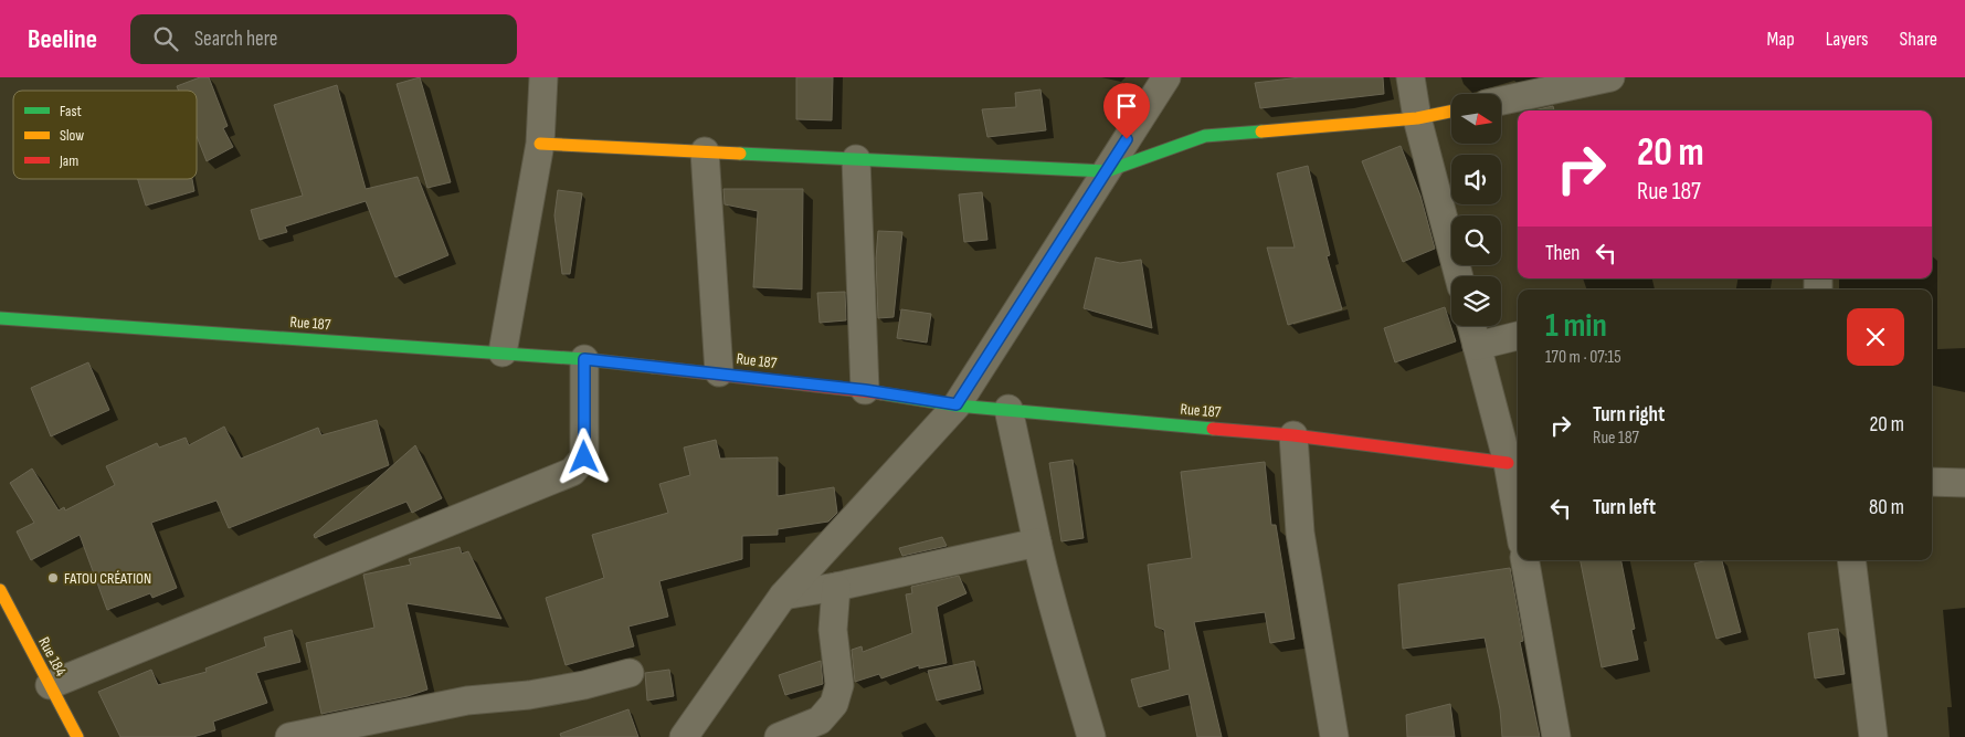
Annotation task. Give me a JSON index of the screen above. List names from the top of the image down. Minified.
{"streets":{"street":["Rue 187","Rue 184"]},"places":["FATOU CRÉATION"],"legend":["Fast","Slow","Jam"],"north":"right","page":{"header":"Beeline","search":"Search here","nav":["Map","Layers","Share"],"turn":["20 m","Rue 187"],"then":"Then","heading":["1 min","170 m · 07:15"],"list":[{"name":"Turn right","note":"Rue 187","value":"20 m"},{"name":"Turn left","value":"80 m"}]}}
